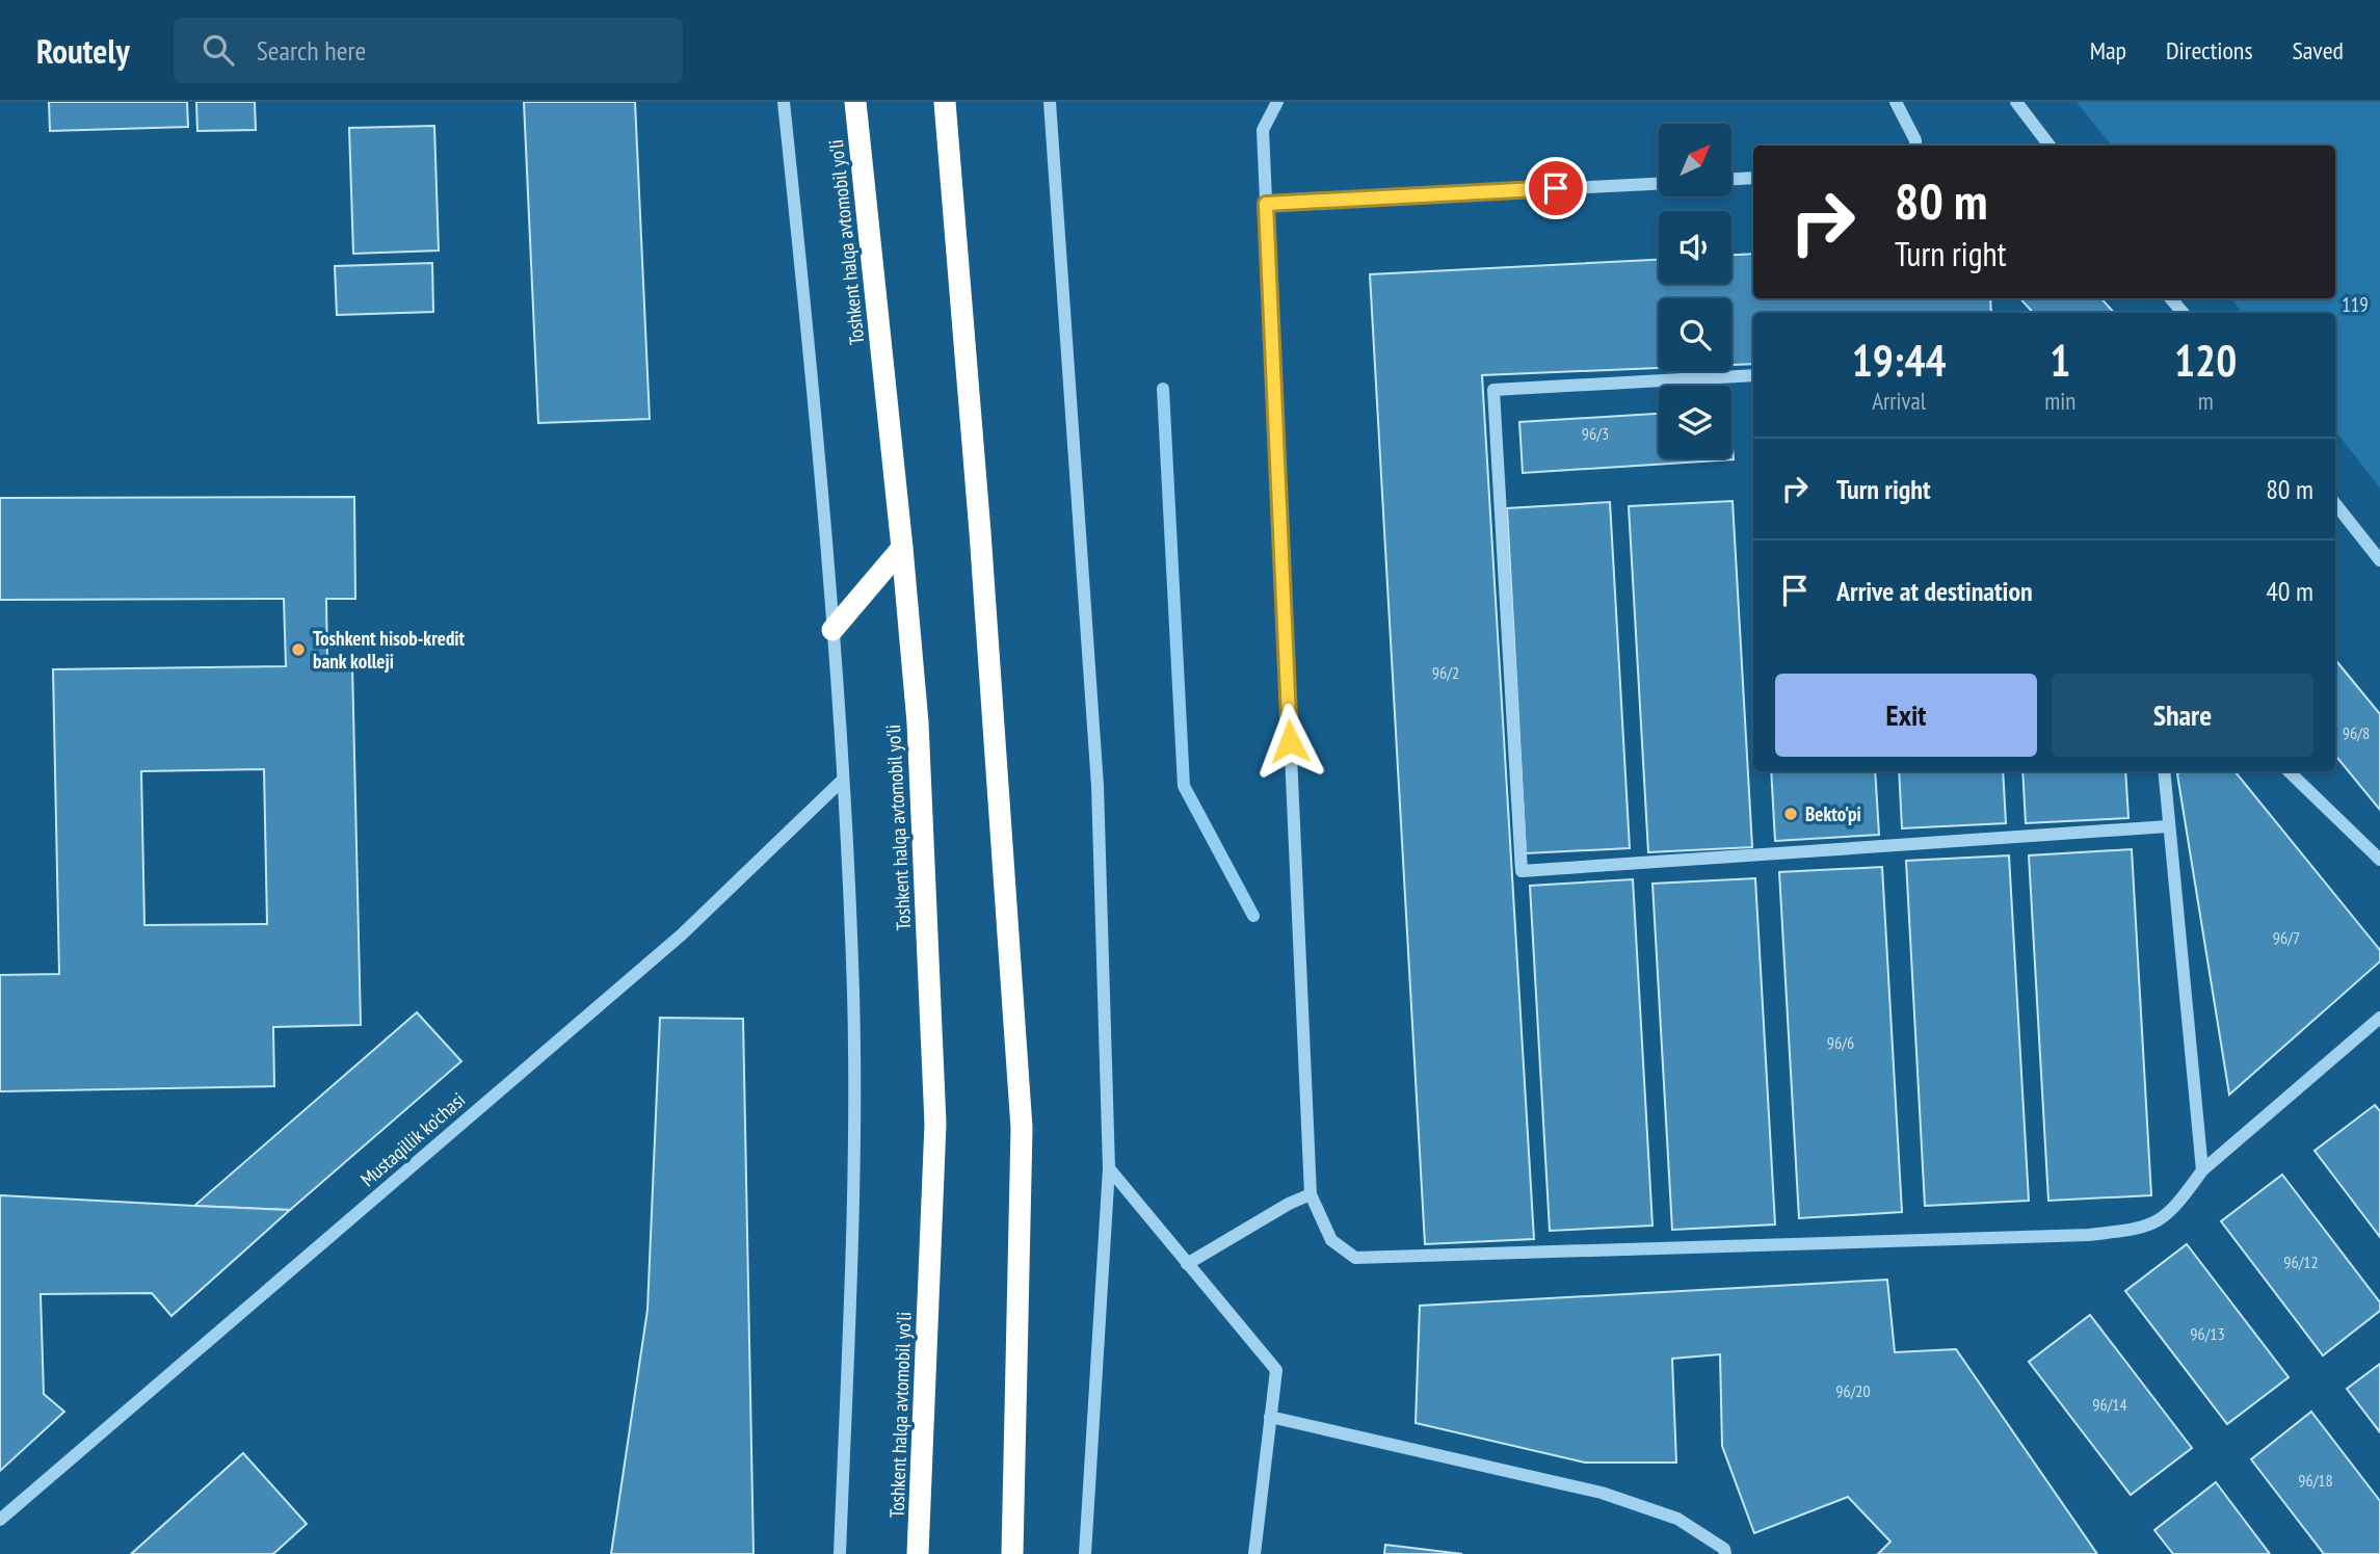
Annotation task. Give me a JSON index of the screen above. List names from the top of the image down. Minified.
{"streets":{"highway":["Toshkent halqa avtomobil yo'li"],"street":["Mustaqillik ko'chasi"]},"parks":["119"],"places":["Toshkent hisob-kredit bank kolleji","Bekto'pi"],"house_numbers":["96/3","96/2","96/8","96/7","96/6","96/12","96/13","96/20","96/14","96/18"],"north":"top right","page":{"header":"Routely","search":"Search here","nav":["Map","Directions","Saved"],"turn":["80 m","Turn right"],"eta":["19:44","Arrival","1","min","120","m"],"list":[{"name":"Turn right","value":"80 m"},{"name":"Arrive at destination","value":"40 m"}],"buttons":["Exit","Share"]}}
